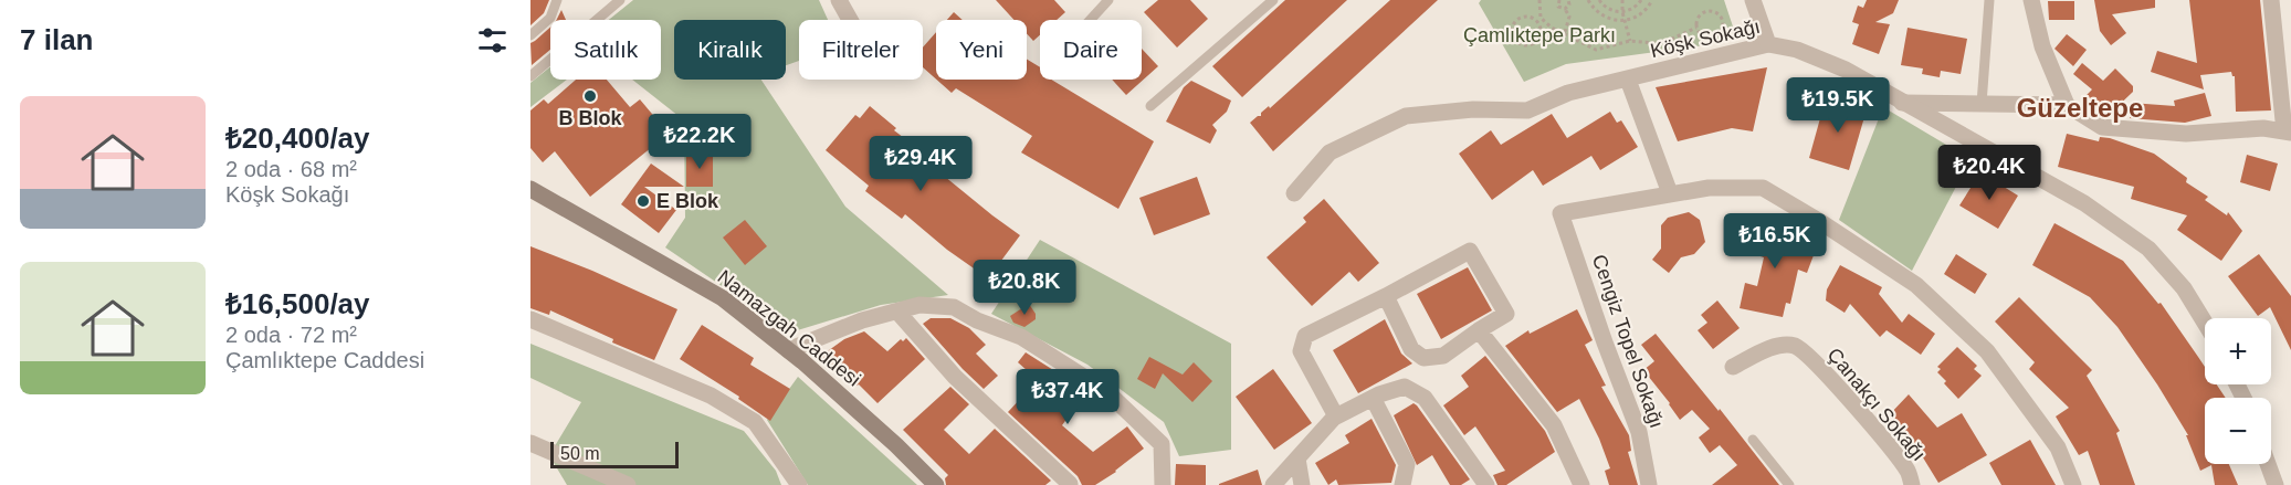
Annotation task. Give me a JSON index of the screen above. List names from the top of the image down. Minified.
{"streets":{"main road":["Namazgah Caddesi"],"street":["Köşk Sokağı","Cengiz Topel Sokağı","Çanakçı Sokağı"]},"districts":["Güzeltepe"],"parks":["Çamlıktepe Parkı"],"places":["B Blok","E Blok"],"scale_bar":"50 m","page":{"heading":"7 ilan","chip":["Satılık","Kiralık","Filtreler","Yeni","Daire"],"price":["₺19.5K","₺22.2K","₺29.4K","₺20.4K","₺16.5K","₺20.8K","₺37.4K"],"list":[{"name":"₺20,400/ay","note":"2 oda · 68 m² · Köşk Sokağı"},{"name":"₺16,500/ay","note":"2 oda · 72 m² · Çamlıktepe Caddesi"}],"map_buttons":["+","−"],"scale":"50 m"}}
